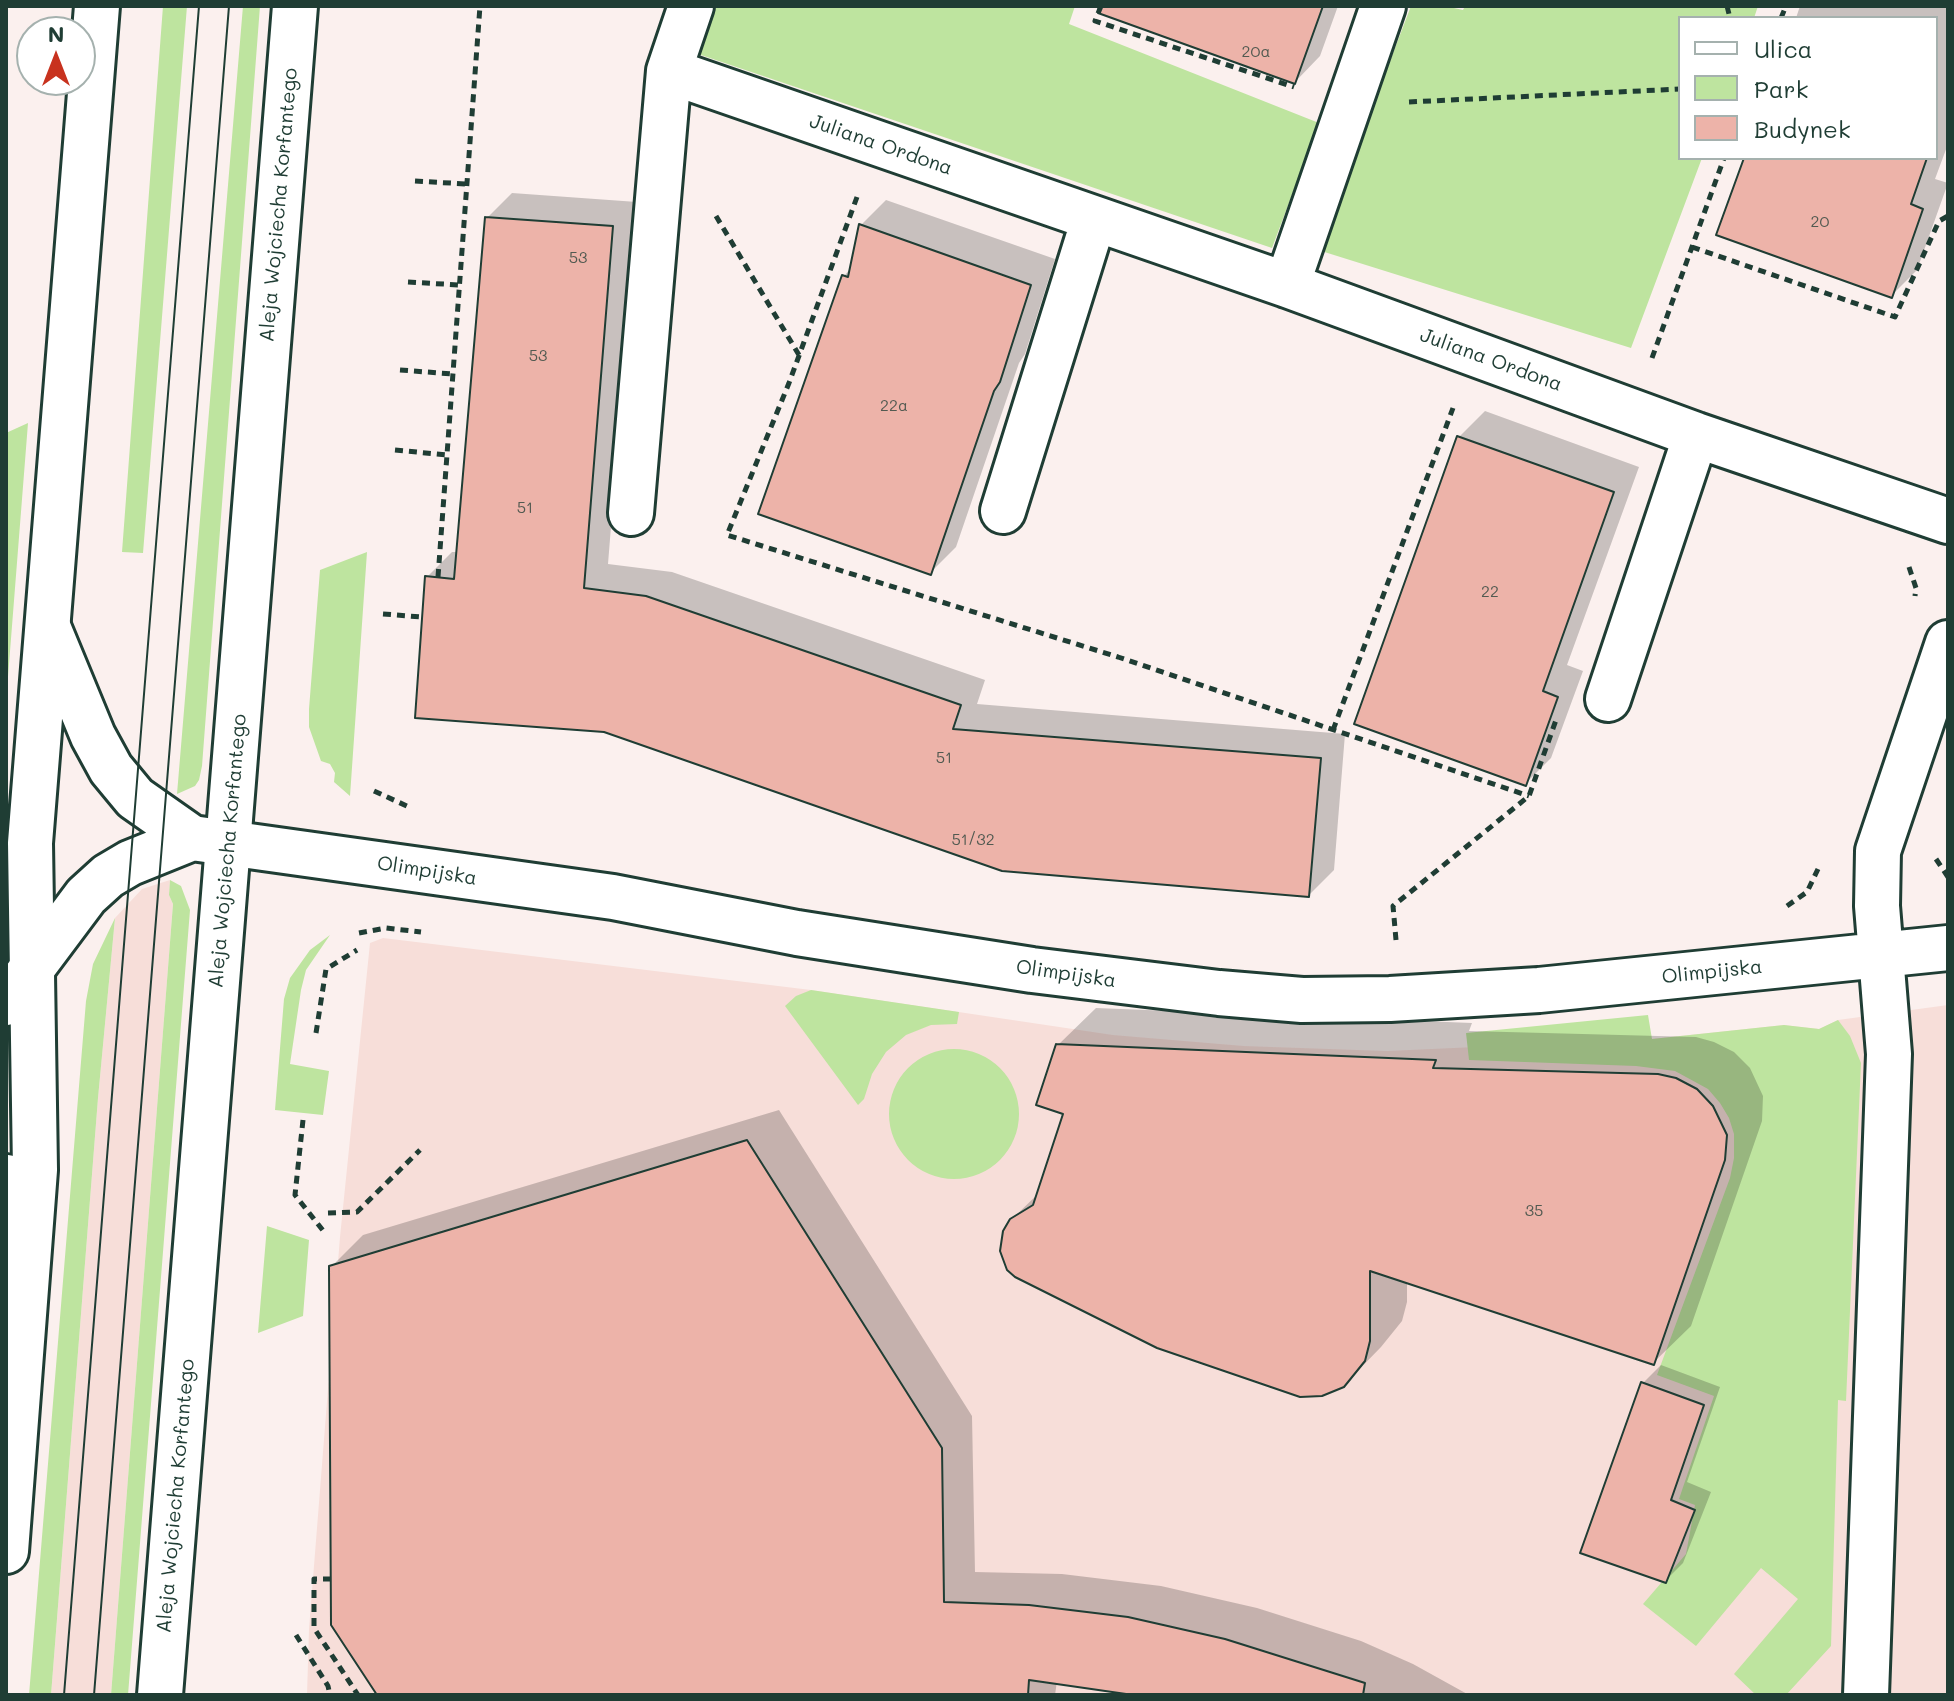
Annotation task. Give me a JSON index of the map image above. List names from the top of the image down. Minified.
{"streets":{"street":["Juliana Ordona","Aleja Wojciecha Korfantego","Olimpijska"]},"crossings":[["Aleja Wojciecha Korfantego","Olimpijska"]],"house_numbers":["20a","20","53","53","22a","51","22","51","51/32","35"],"legend":["Ulica","Park","Budynek"],"north":"top"}
